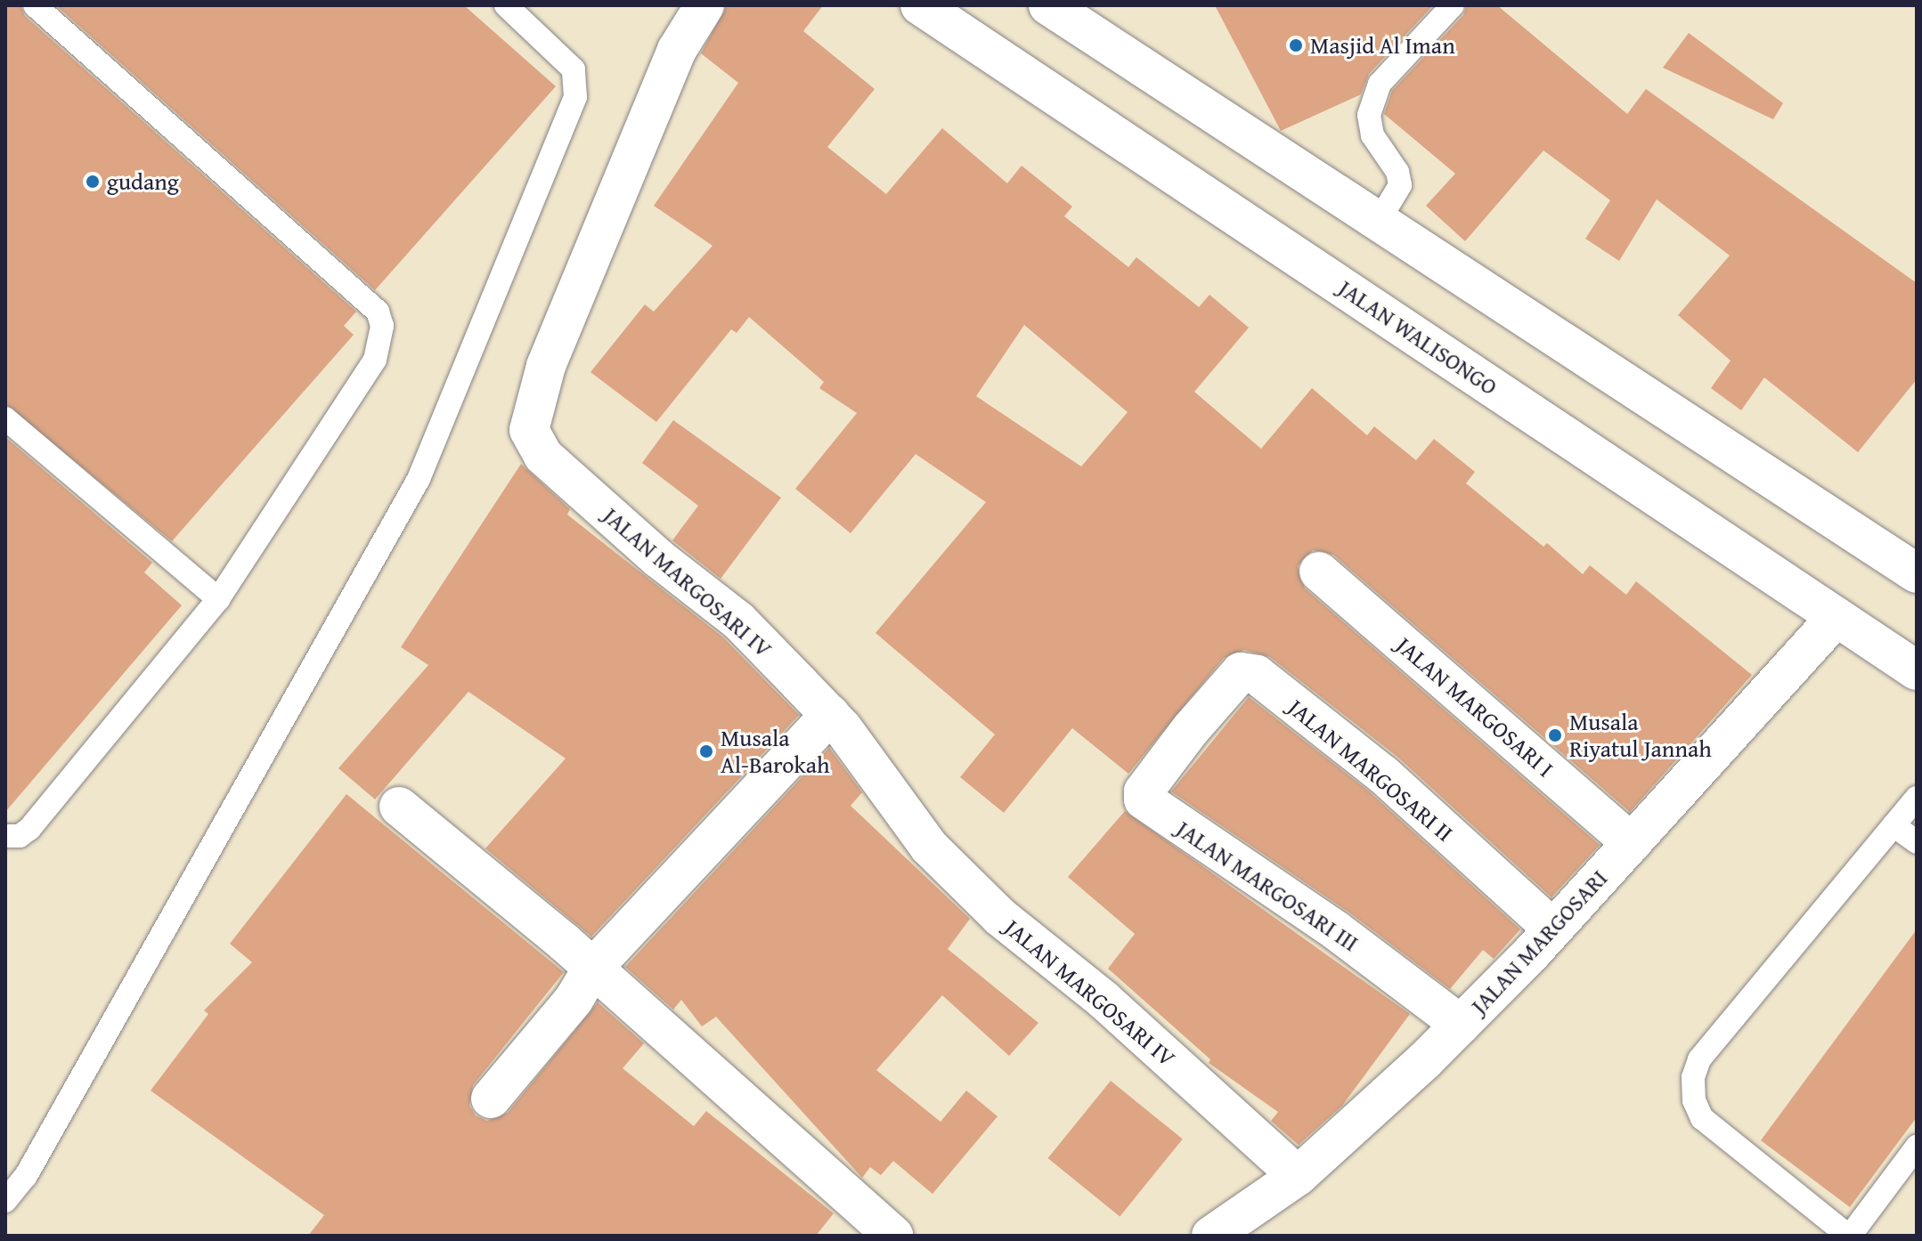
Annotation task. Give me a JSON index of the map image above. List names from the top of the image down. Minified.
{"streets":{"main road":["JALAN WALISONGO","JALAN MARGOSARI IV","JALAN MARGOSARI I","JALAN MARGOSARI II","JALAN MARGOSARI III","JALAN MARGOSARI"]},"crossings":[["JALAN WALISONGO","JALAN MARGOSARI"],["JALAN MARGOSARI IV","JALAN MARGOSARI"],["JALAN MARGOSARI I","JALAN MARGOSARI"],["JALAN MARGOSARI II","JALAN MARGOSARI III"],["JALAN MARGOSARI II","JALAN MARGOSARI"],["JALAN MARGOSARI III","JALAN MARGOSARI"]],"places":["Masjid Al Iman","gudang","Musala Riyatul Jannah","Musala Al-Barokah"]}
